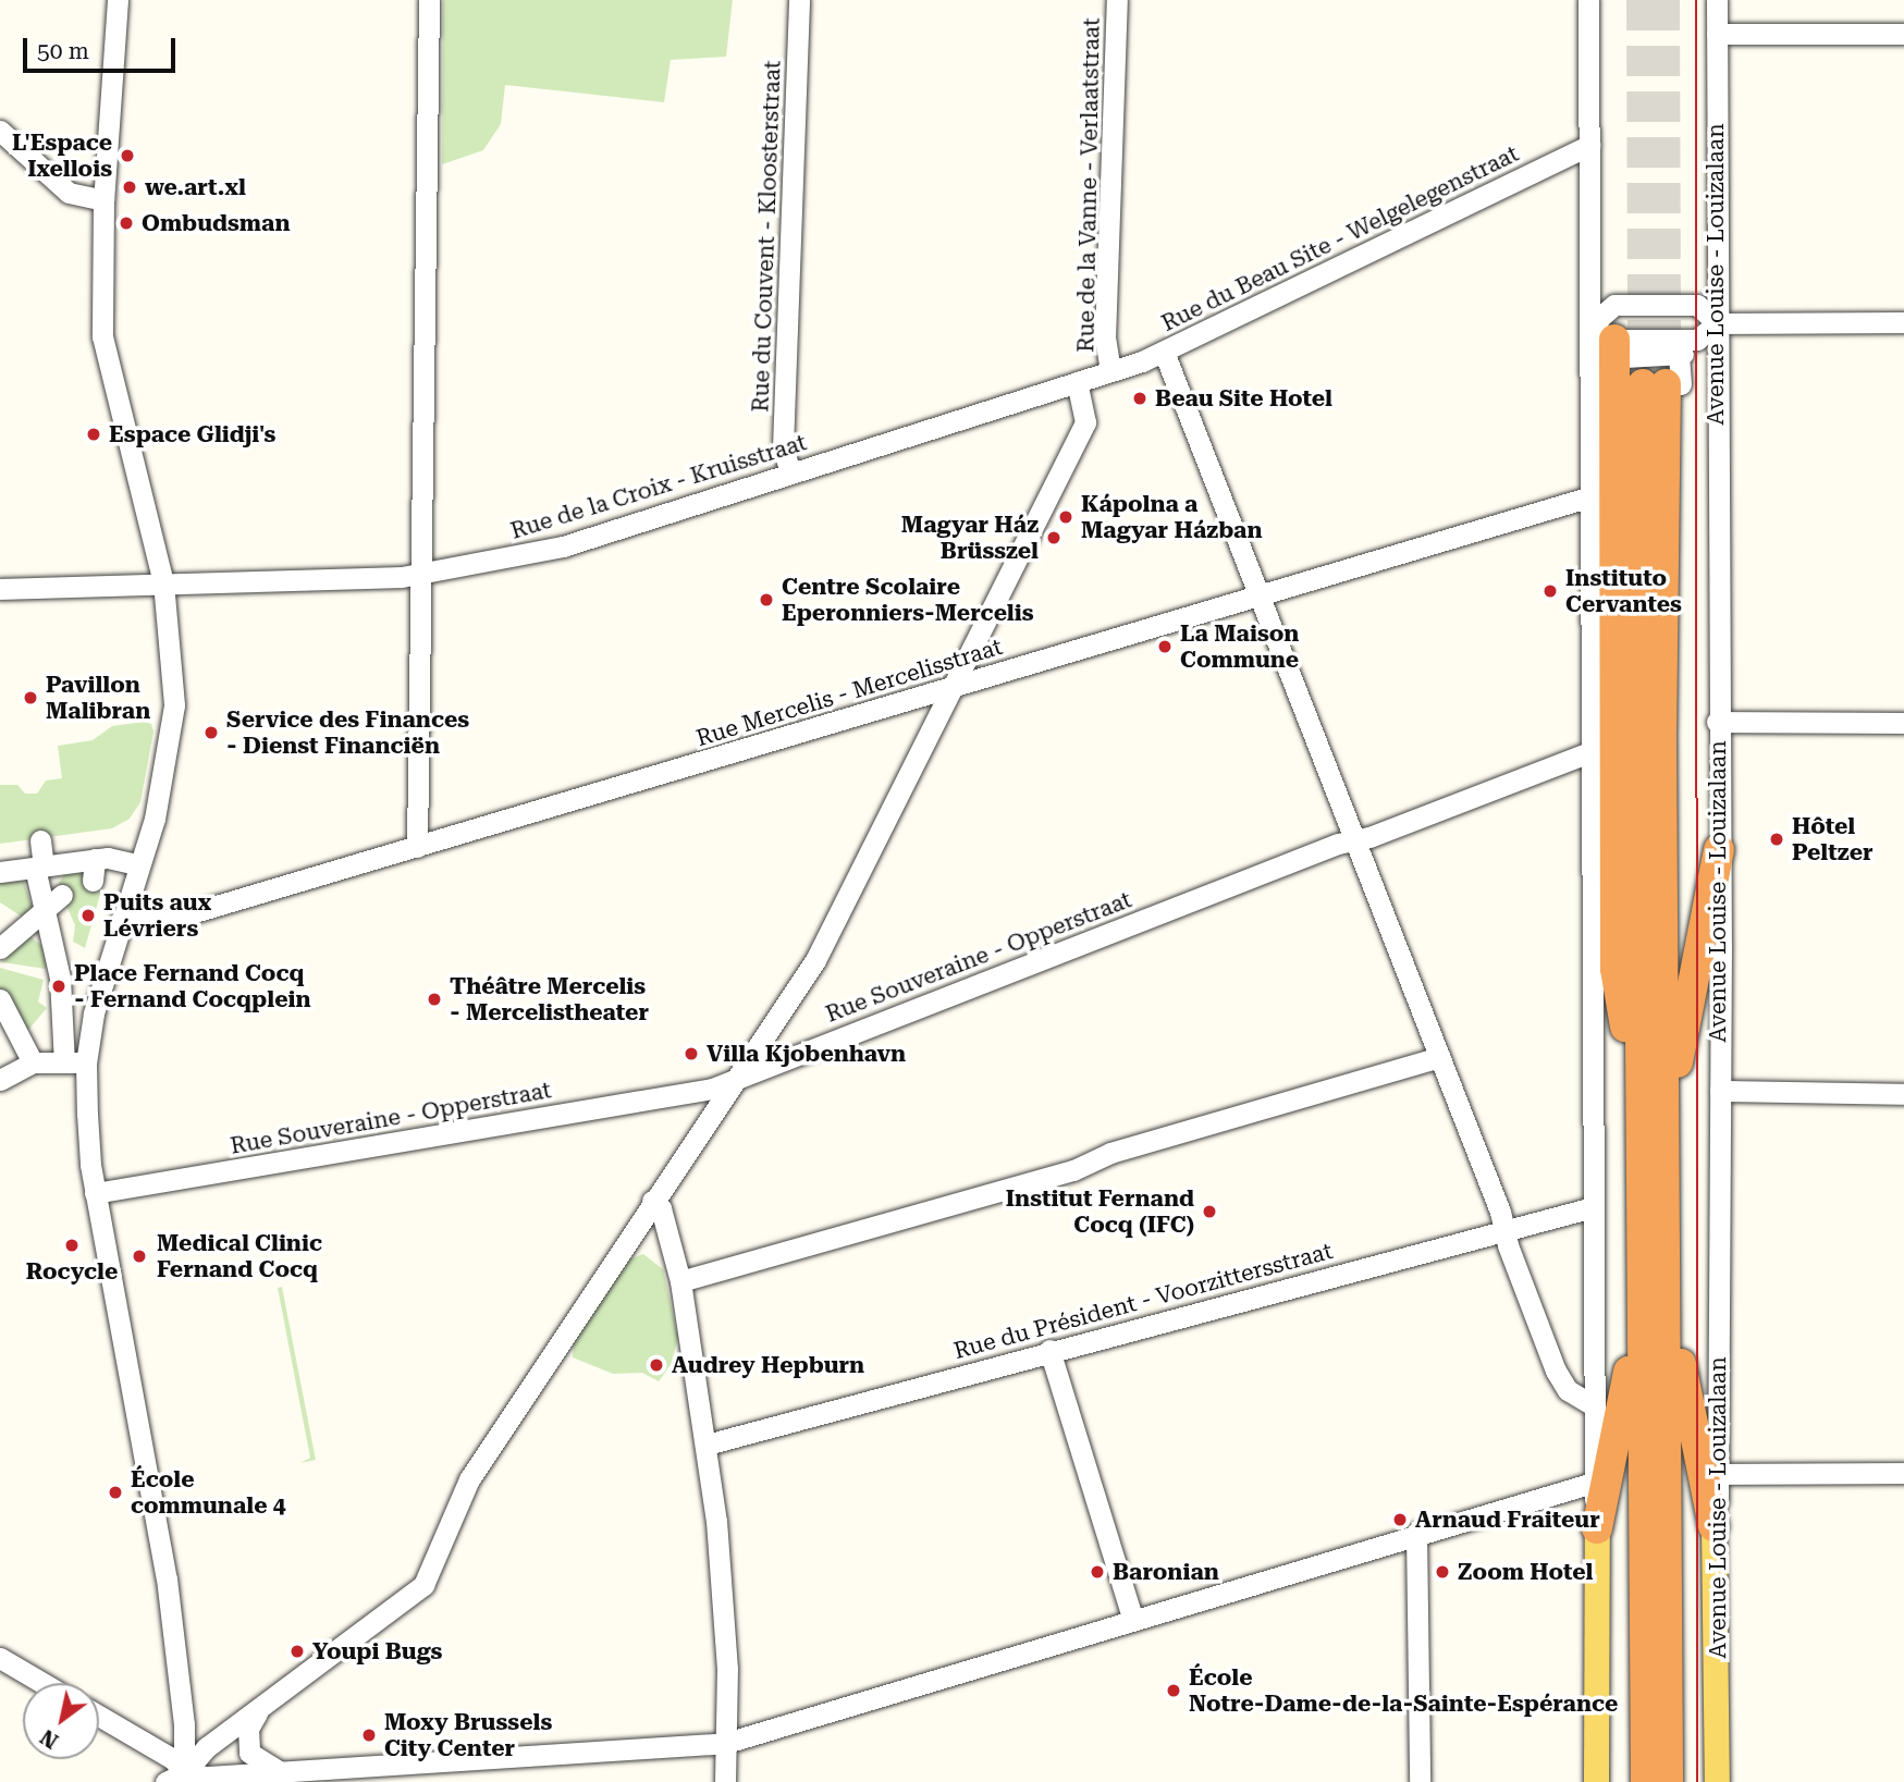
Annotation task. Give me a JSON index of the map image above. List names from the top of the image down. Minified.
{"streets":{"main road":["Avenue Louise - Louizalaan"],"street":["Rue de la Vanne - Verlaatstraat","Rue du Couvent - Kloosterstraat","Rue du Beau Site - Welgelegenstraat","Rue de la Croix - Kruisstraat","Rue Mercelis - Mercelisstraat","Rue Souveraine - Opperstraat","Rue du Président - Voorzittersstraat"]},"crossings":[["Rue de la Vanne - Verlaatstraat","Rue du Beau Site - Welgelegenstraat"],["Rue de la Vanne - Verlaatstraat","Rue de la Croix - Kruisstraat"],["Rue du Couvent - Kloosterstraat","Rue de la Croix - Kruisstraat"],["Rue du Beau Site - Welgelegenstraat","Rue de la Croix - Kruisstraat"]],"places":["L'Espace Ixellois","we.art.xl","Ombudsman","Beau Site Hotel","Espace Glidji's","Kápolna a Magyar Házban","Magyar Ház Brüsszel","Instituto Cervantes","Centre Scolaire Eperonniers-Mercelis","La Maison Commune","Pavillon Malibran","Service des Finances - Dienst Financiën","Hôtel Peltzer","Puits aux Lévriers","Place Fernand Cocq - Fernand Cocqplein","Théâtre Mercelis - Mercelistheater","Villa Kjobenhavn","Institut Fernand Cocq (IFC)","Rocycle","Medical Clinic Fernand Cocq","Audrey Hepburn","École communale 4","Arnaud Fraiteur","Baronian","Zoom Hotel","Youpi Bugs","École Notre-Dame-de-la-Sainte-Espérance","Moxy Brussels City Center"],"scale_bar":"50 m","north":"bottom left"}
